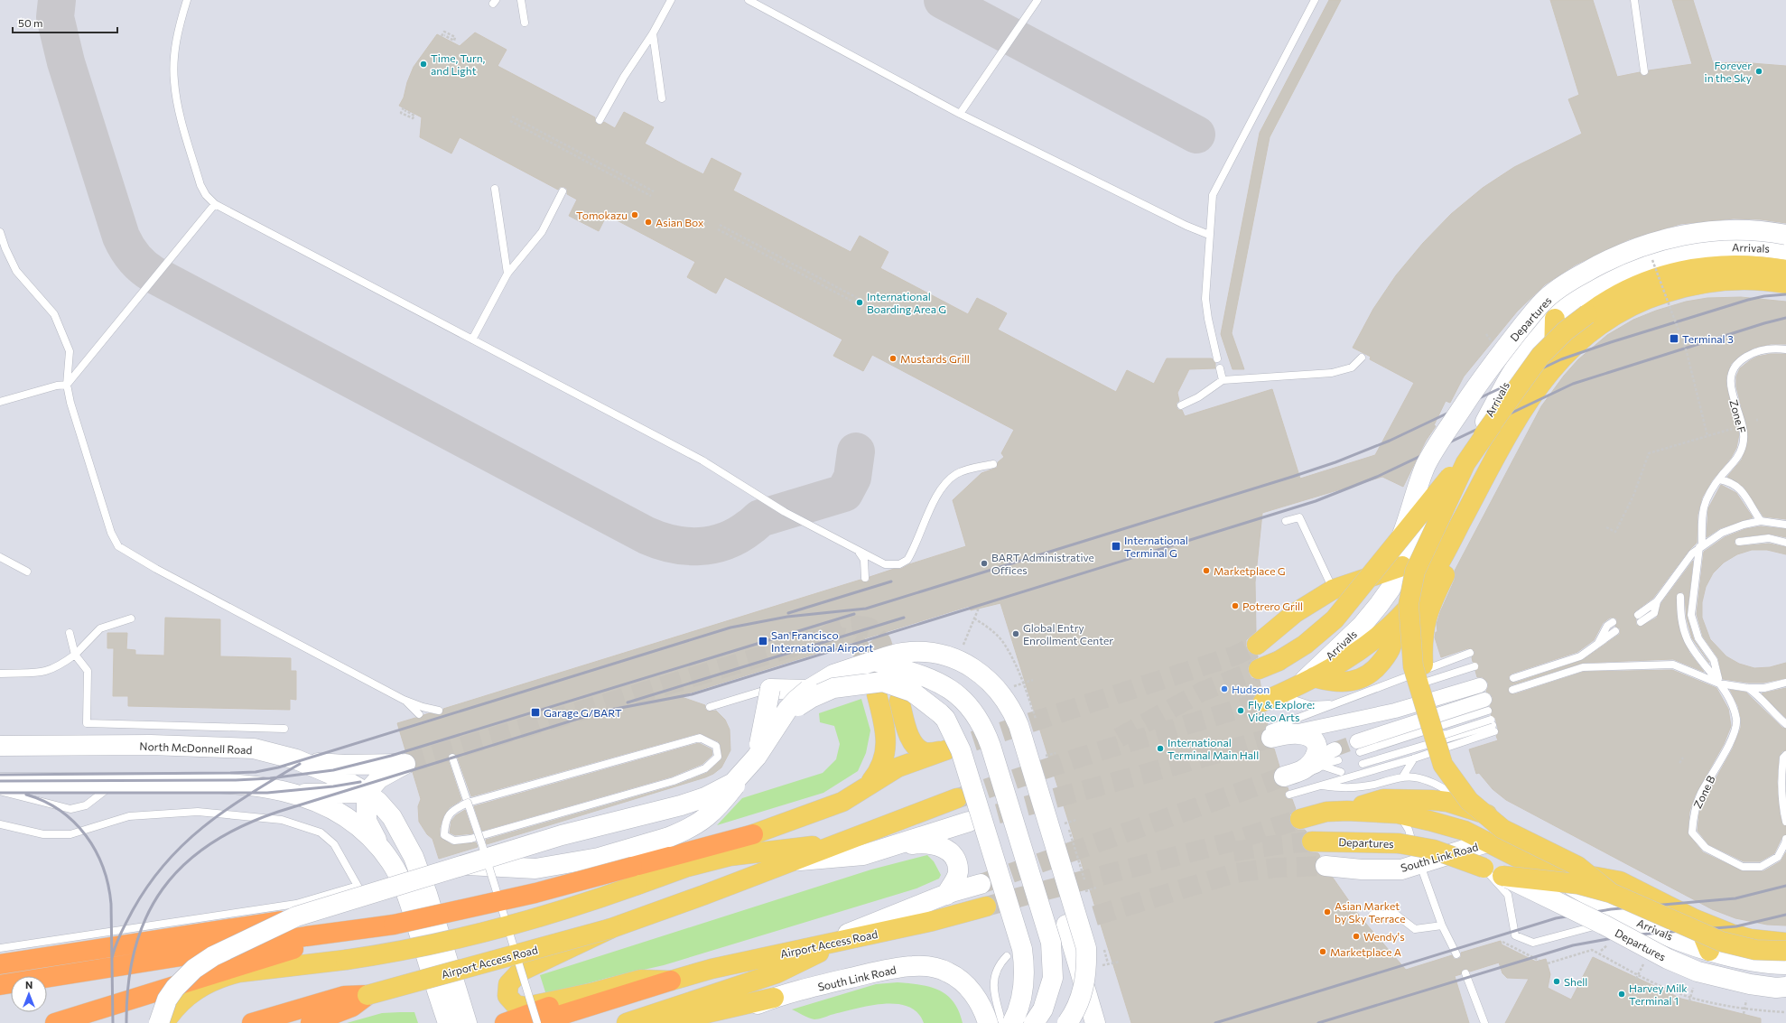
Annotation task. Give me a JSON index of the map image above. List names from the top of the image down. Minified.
{"streets":{"main road":["Arrivals","Departures","North McDonnell Road","South Link Road","Airport Access Road"],"lane":["Zone F","Zone B"]},"crossings":[["Arrivals","Departures"],["Arrivals","South Link Road"],["Zone F","Zone B"]],"places":{"other":["Time, Turn, and Light","Forever in the Sky","Tomokazu","Asian Box","International Boarding Area G","Mustards Grill","BART Administrative Offices","Marketplace G","Potrero Grill","Global Entry Enrollment Center","Hudson","Fly & Explore: Video Arts","International Terminal Main Hall","Asian Market by Sky Terrace","Wendy's","Marketplace A","Shell","Harvey Milk Terminal 1"],"transit":["Terminal 3","International Terminal G","San Francisco International Airport","Garage G/BART"]},"scale_bar":"50 m","north":"top"}
